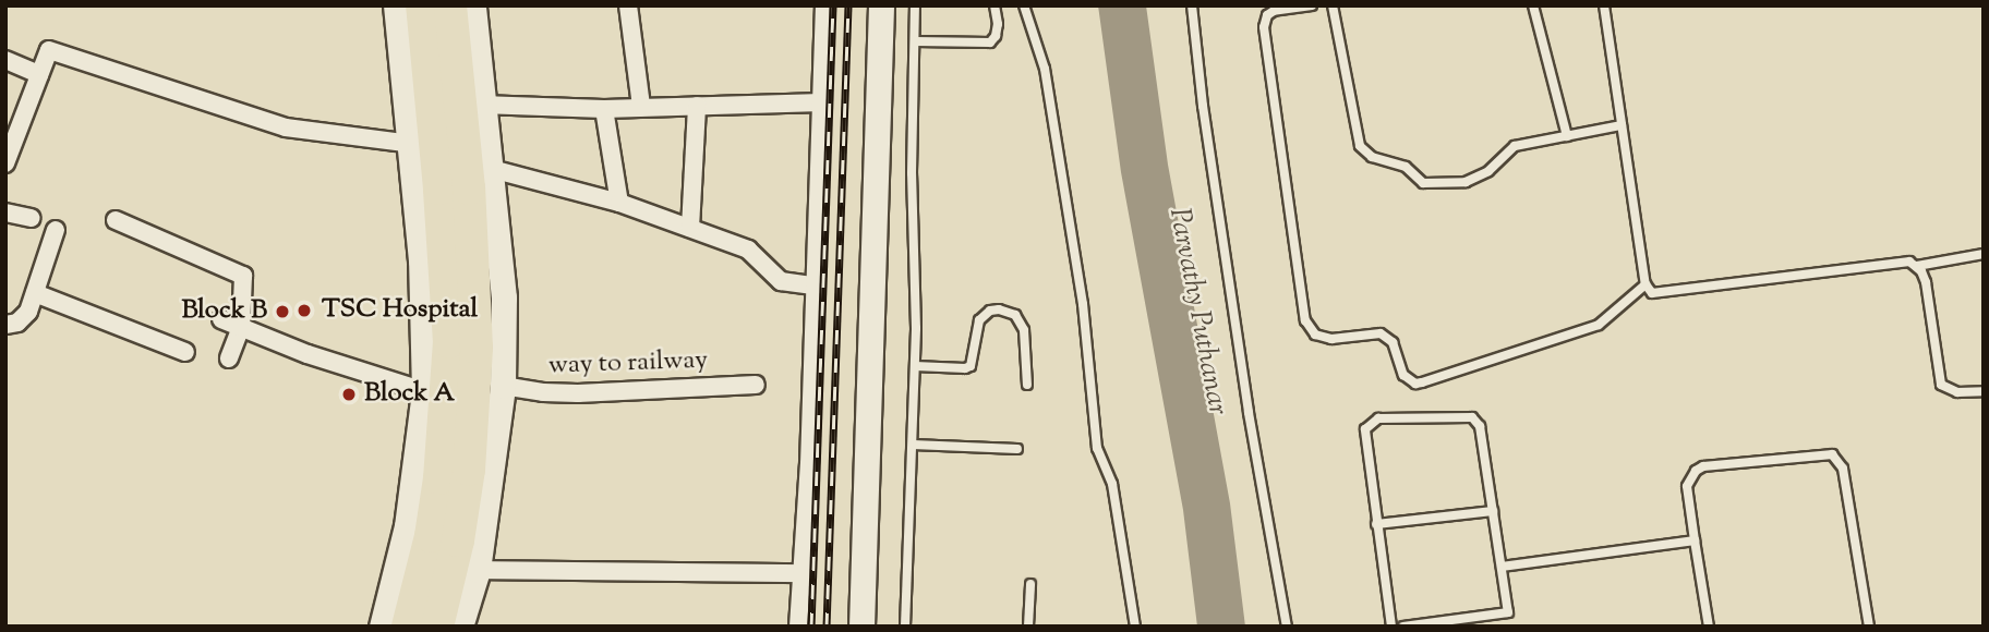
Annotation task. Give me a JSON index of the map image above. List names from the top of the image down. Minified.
{"streets":{"street":["way to railway"]},"water":["Parvathy Puthanar"],"places":["TSC Hospital","Block B","Block A"]}
